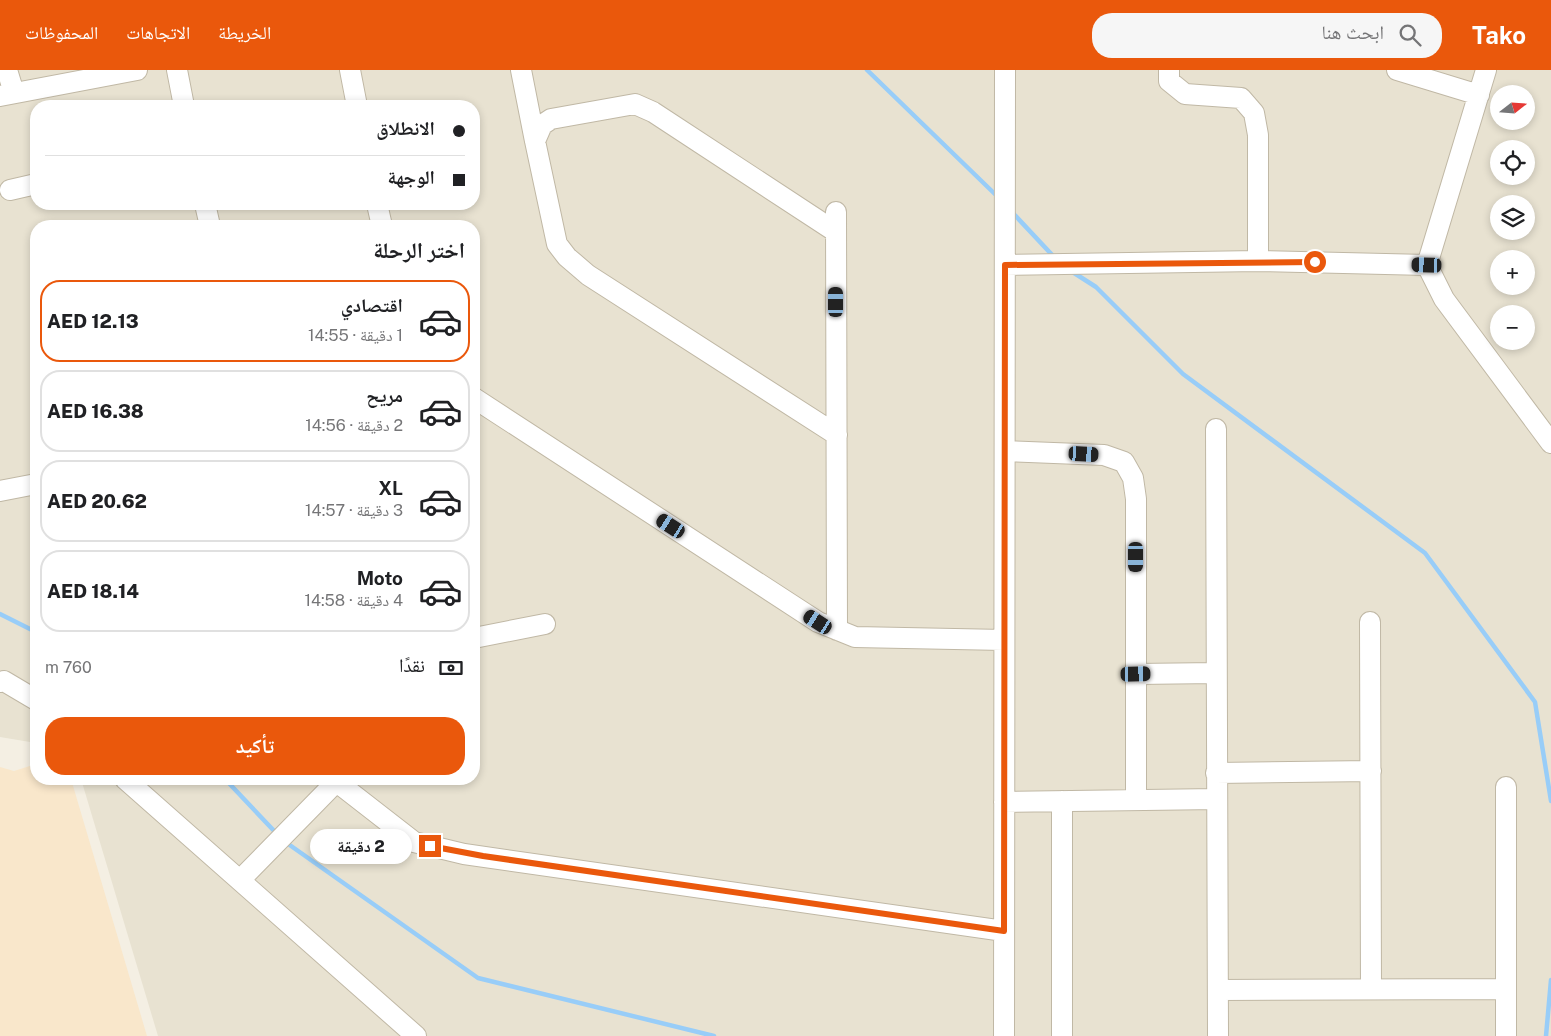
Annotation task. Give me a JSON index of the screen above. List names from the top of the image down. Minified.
{"north":"right","page":{"header":"Tako","search":"ابحث هنا","nav":["الخريطة","الاتجاهات","المحفوظات"],"map_buttons":["+","−"],"banner":["الانطلاق","الوجهة"],"heading":"اختر الرحلة","list":[{"name":"اقتصادي","note":"1 دقيقة · 14:55","value":"AED 12.13"},{"name":"مريح","note":"2 دقيقة · 14:56","value":"AED 16.38"},{"name":"XL","note":"3 دقيقة · 14:57","value":"AED 20.62"},{"name":"Moto","note":"4 دقيقة · 14:58","value":"AED 18.14"}],"pay":["نقدًا","760 m"],"buttons":"تأكيد","bubble":"2 دقيقة"}}
